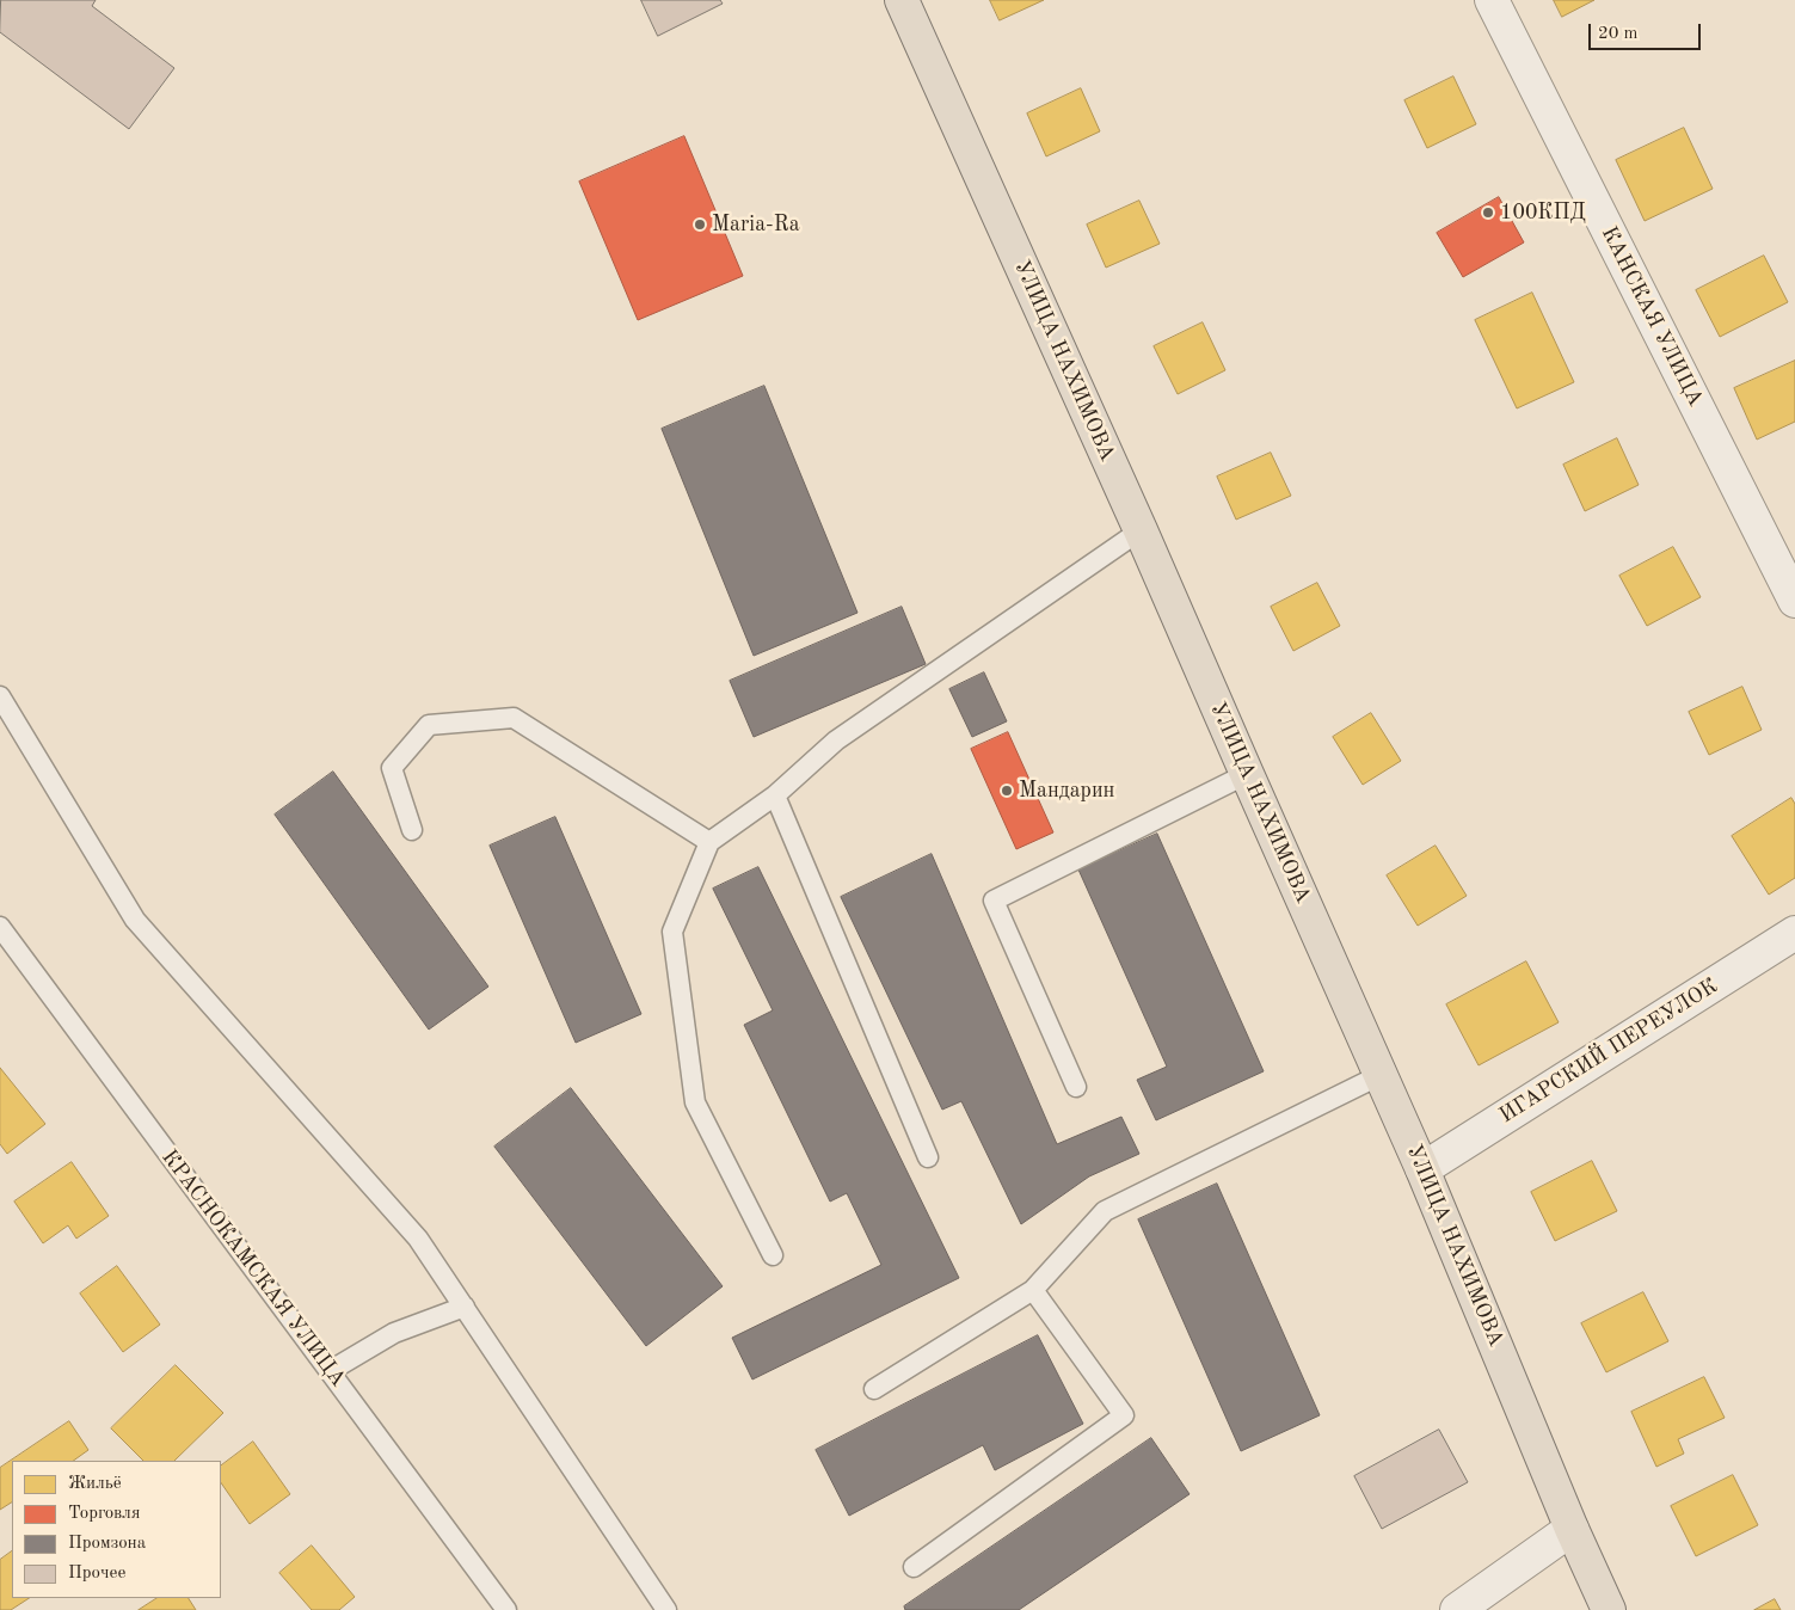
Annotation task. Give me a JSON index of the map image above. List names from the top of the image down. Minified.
{"streets":{"main road":["УЛИЦА НАХИМОВА"],"street":["КАНСКАЯ УЛИЦА","ИГАРСКИЙ ПЕРЕУЛОК"],"lane":["КРАСНОКАМСКАЯ УЛИЦА"]},"crossings":[["УЛИЦА НАХИМОВА","ИГАРСКИЙ ПЕРЕУЛОК"]],"places":["100КПД","Maria-Ra","Мандарин"],"legend":["Жильё","Торговля","Промзона","Прочее"],"scale_bar":"20 m"}
